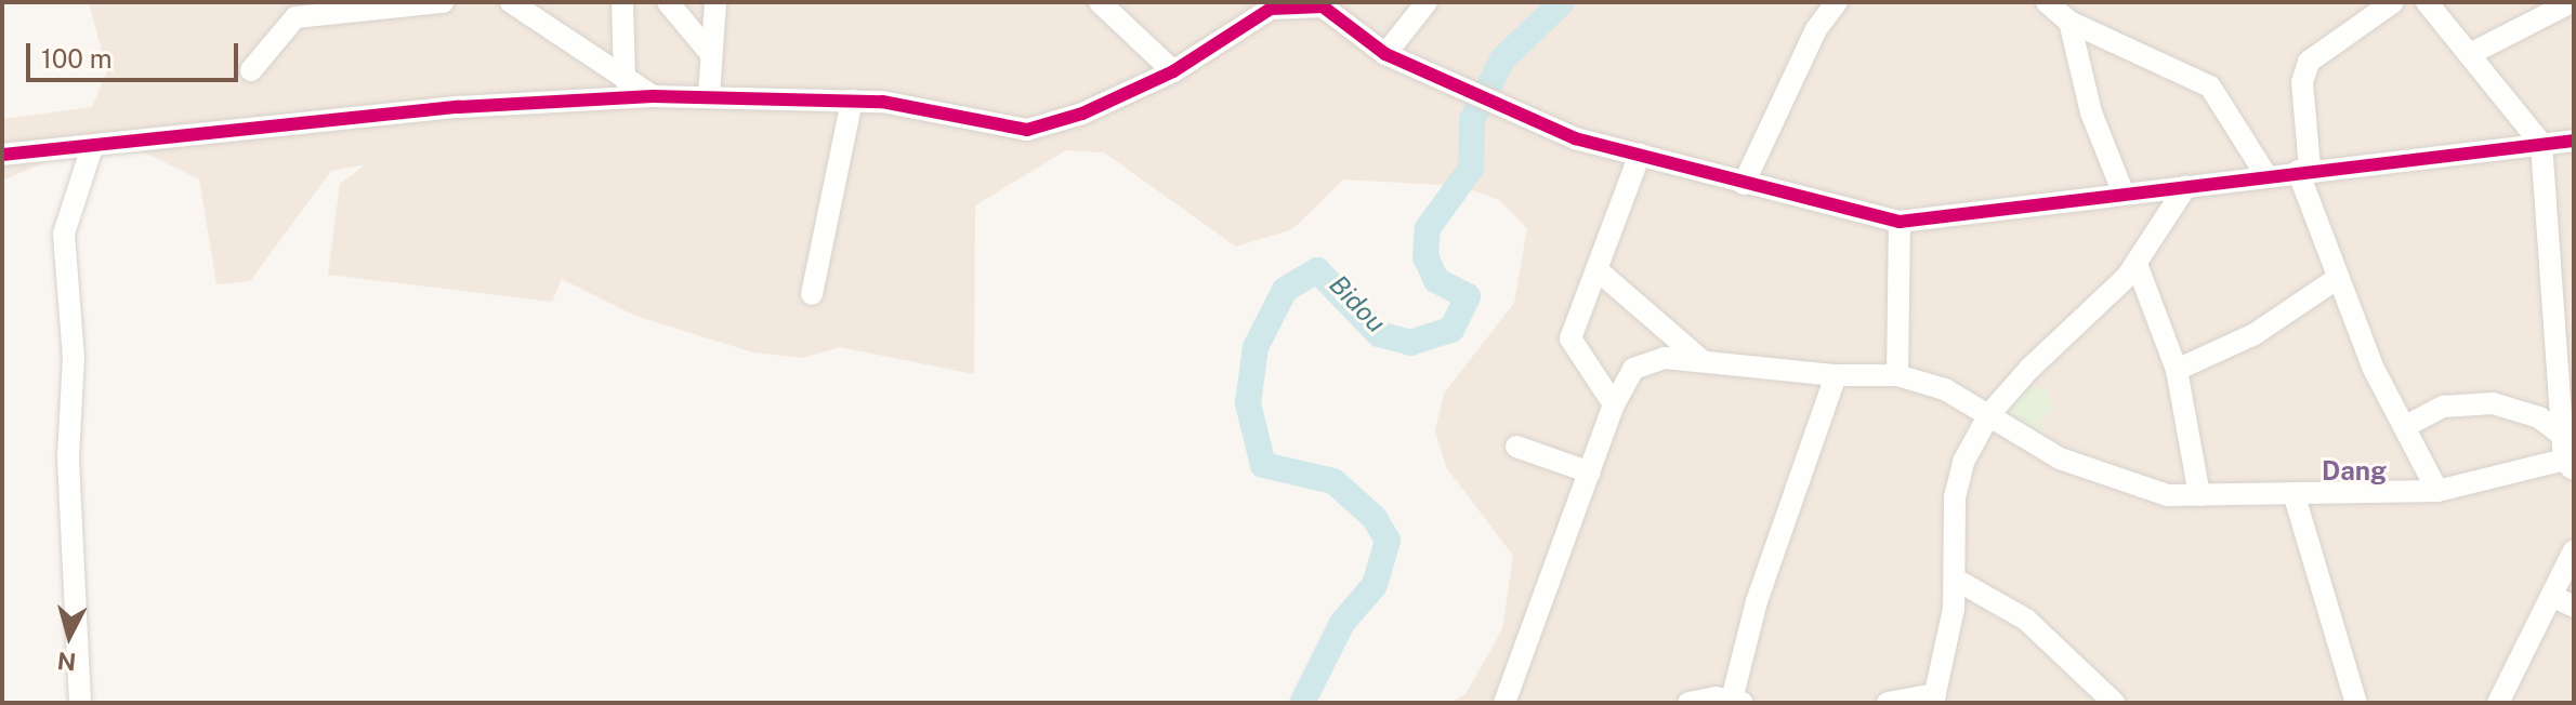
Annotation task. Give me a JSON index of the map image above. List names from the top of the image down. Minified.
{"districts":["Dang"],"water":["Bidou"],"scale_bar":"100 m","north":"bottom"}
